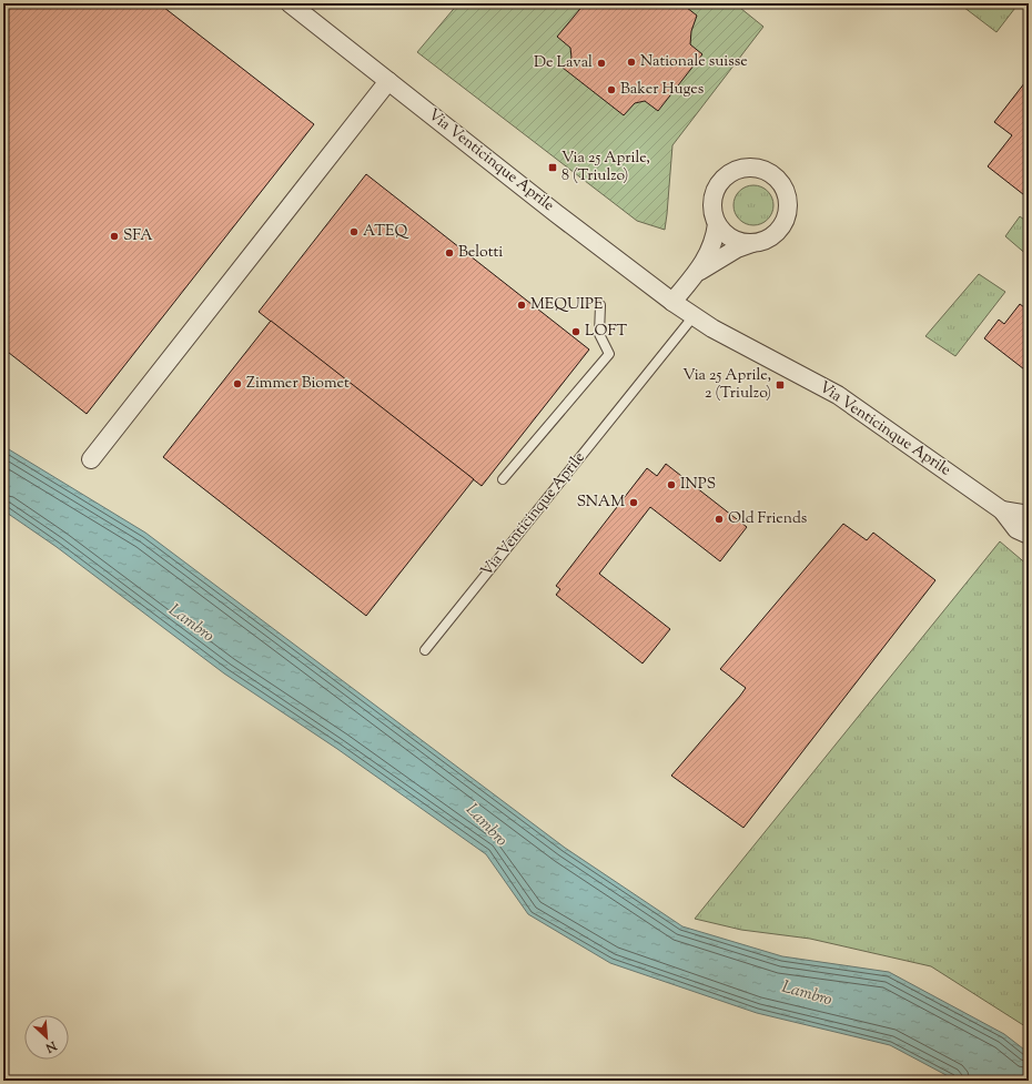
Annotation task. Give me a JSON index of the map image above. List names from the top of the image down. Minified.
{"streets":{"street":["Via Venticinque Aprile"]},"water":["Lambro"],"places":{"other":["Nationale suisse","De Laval","Baker Huges","ATEQ","SFA","Belotti","MEQUIPE","LOFT","Zimmer Biomet","INPS","SNAM","Old Friends"],"transit":["Via 25 Aprile, 8 (Triulzo)","Via 25 Aprile, 2 (Triulzo)"]},"north":"bottom right"}
